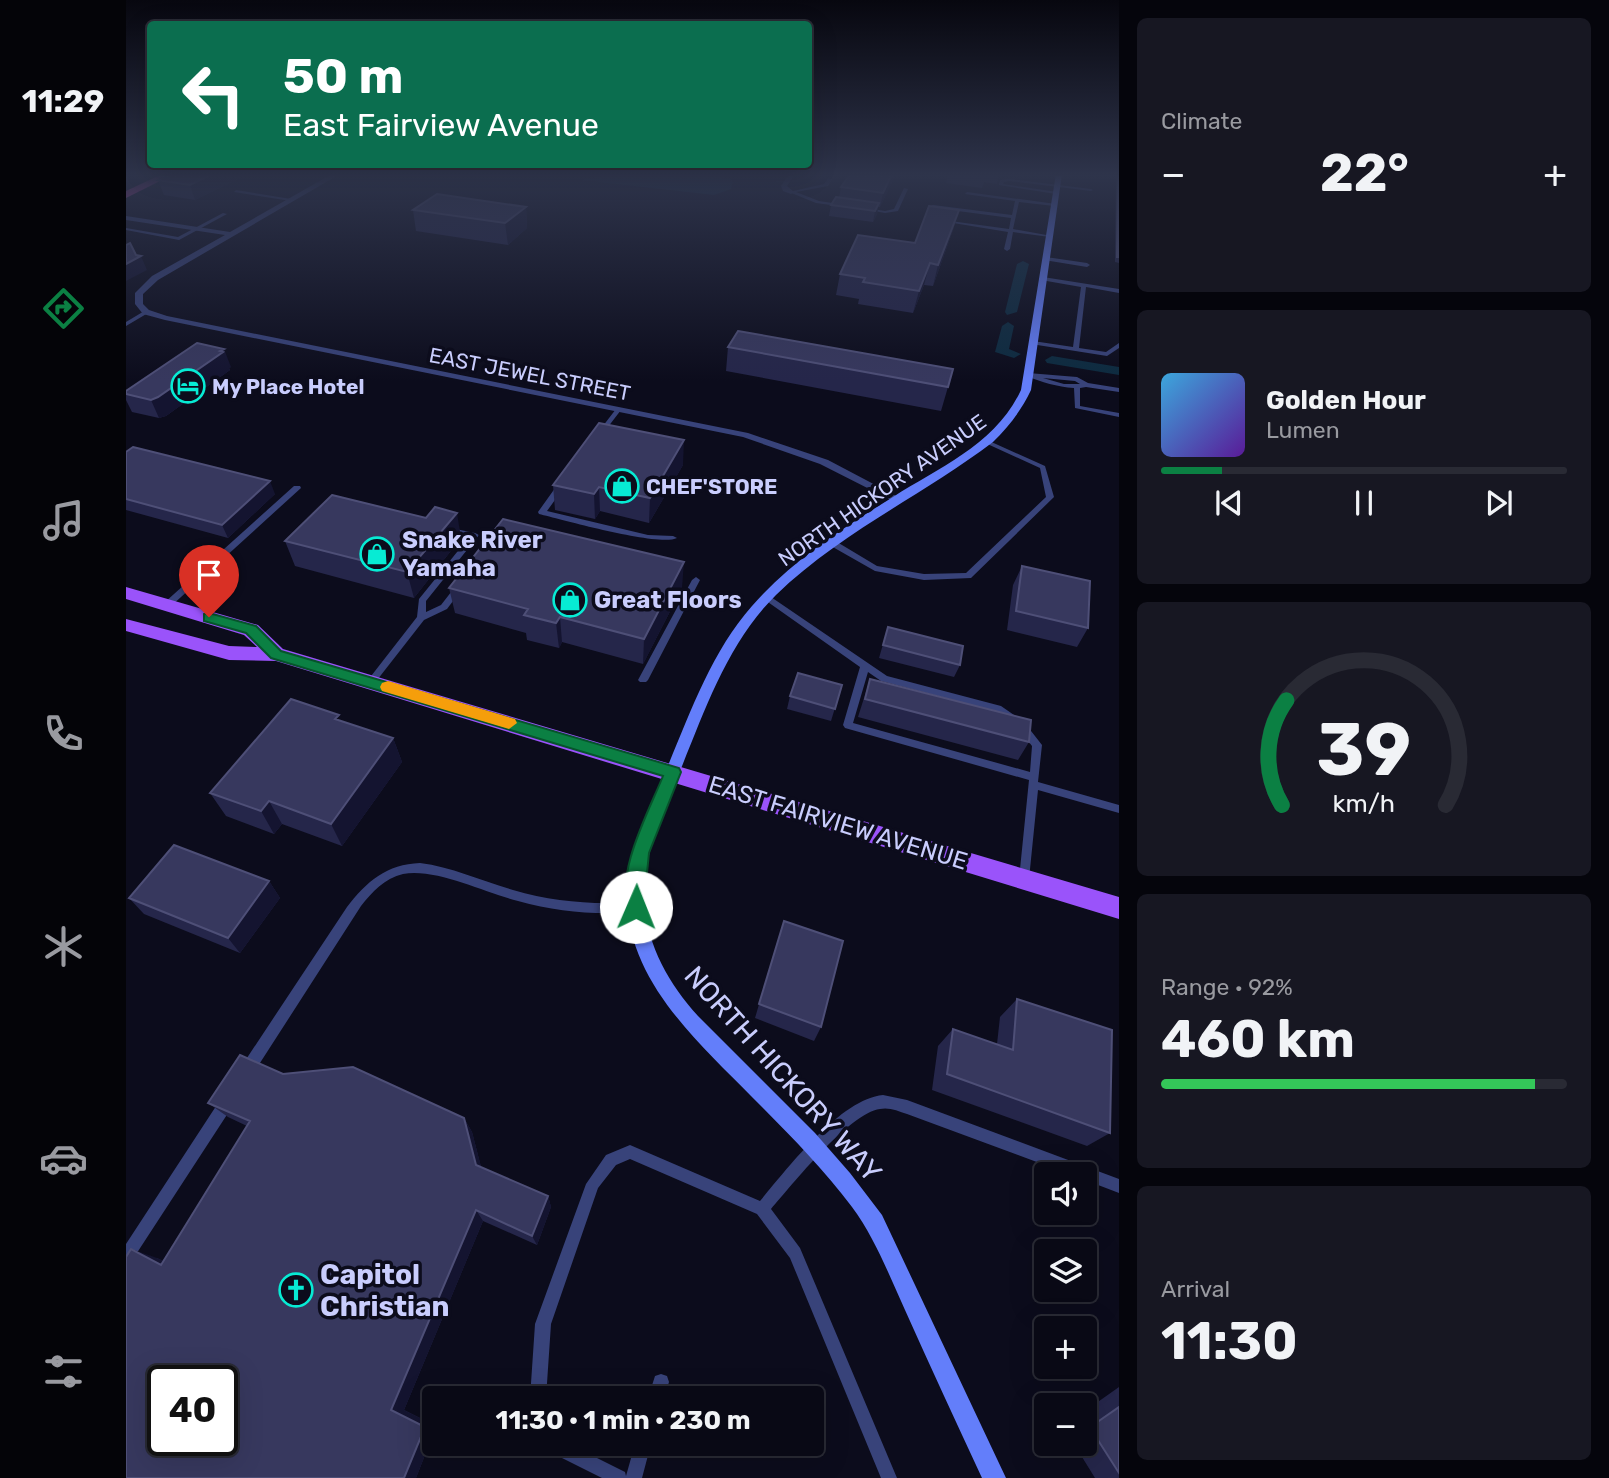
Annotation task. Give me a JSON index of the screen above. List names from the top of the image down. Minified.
{"streets":{"main road":["EAST FAIRVIEW AVENUE"],"street":["EAST JEWEL STREET","NORTH HICKORY AVENUE","NORTH HICKORY WAY"]},"crossings":[["EAST JEWEL STREET","NORTH HICKORY AVENUE"],["NORTH HICKORY AVENUE","EAST FAIRVIEW AVENUE"],["NORTH HICKORY AVENUE","NORTH HICKORY WAY"],["EAST FAIRVIEW AVENUE","NORTH HICKORY WAY"]],"places":{"hotel":["My Place Hotel"],"shop":["CHEF'STORE","Snake River Yamaha","Great Floors"],"church":["Capitol Christian"]},"page":{"tabs":"11:29","tile":["Climate",["Range · 92%","460 km"],["Arrival","11:30"]],"turn":["50 m","East Fairview Avenue"],"heat":["−","22°","+"],"song":["Golden Hour","Lumen"],"map_buttons":["+","−"],"limit":"40","trip":"11:30 · 1 min · 230 m","gauge":["39","km/h"]}}
